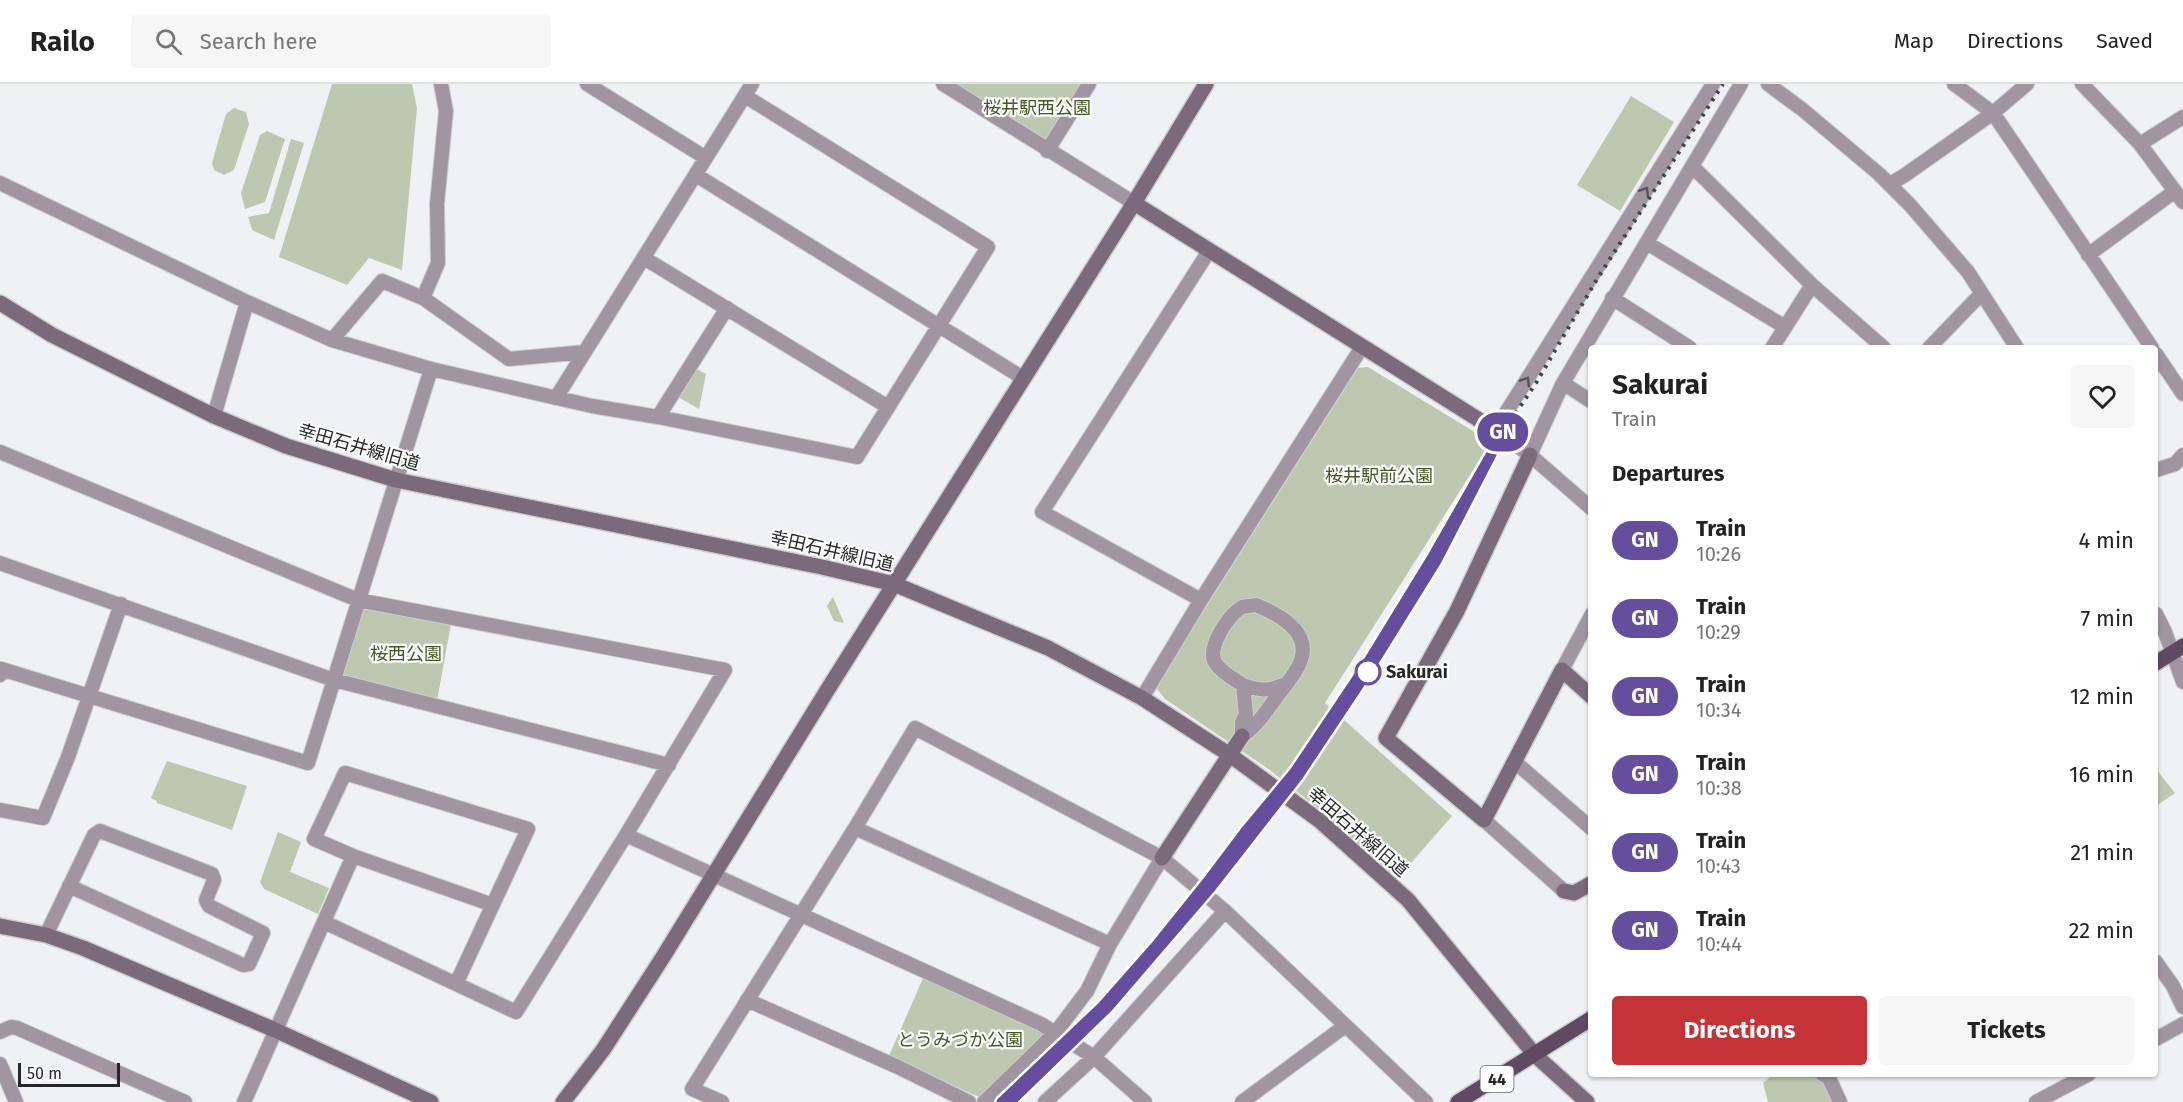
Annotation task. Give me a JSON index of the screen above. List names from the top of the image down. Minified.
{"streets":{"main road":["44"],"street":["幸田石井線旧道"]},"crossings":[["幸田石井線旧道","44"]],"parks":["桜井駅西公園","桜井駅前公園","桜西公園","とうみづか公園"],"places":["Sakurai"],"scale_bar":"50 m","page":{"header":"Railo","search":"Search here","nav":["Map","Directions","Saved"],"on_map":"GN","heading":[["Sakurai","Train"],"Departures"],"list":[{"mark":"GN","name":"Train","note":"10:26","value":"4 min"},{"mark":"GN","name":"Train","note":"10:29","value":"7 min"},{"mark":"GN","name":"Train","note":"10:34","value":"12 min"},{"mark":"GN","name":"Train","note":"10:38","value":"16 min"},{"mark":"GN","name":"Train","note":"10:43","value":"21 min"},{"mark":"GN","name":"Train","note":"10:44","value":"22 min"}],"buttons":["Directions","Tickets"],"scale":"50 m"}}
